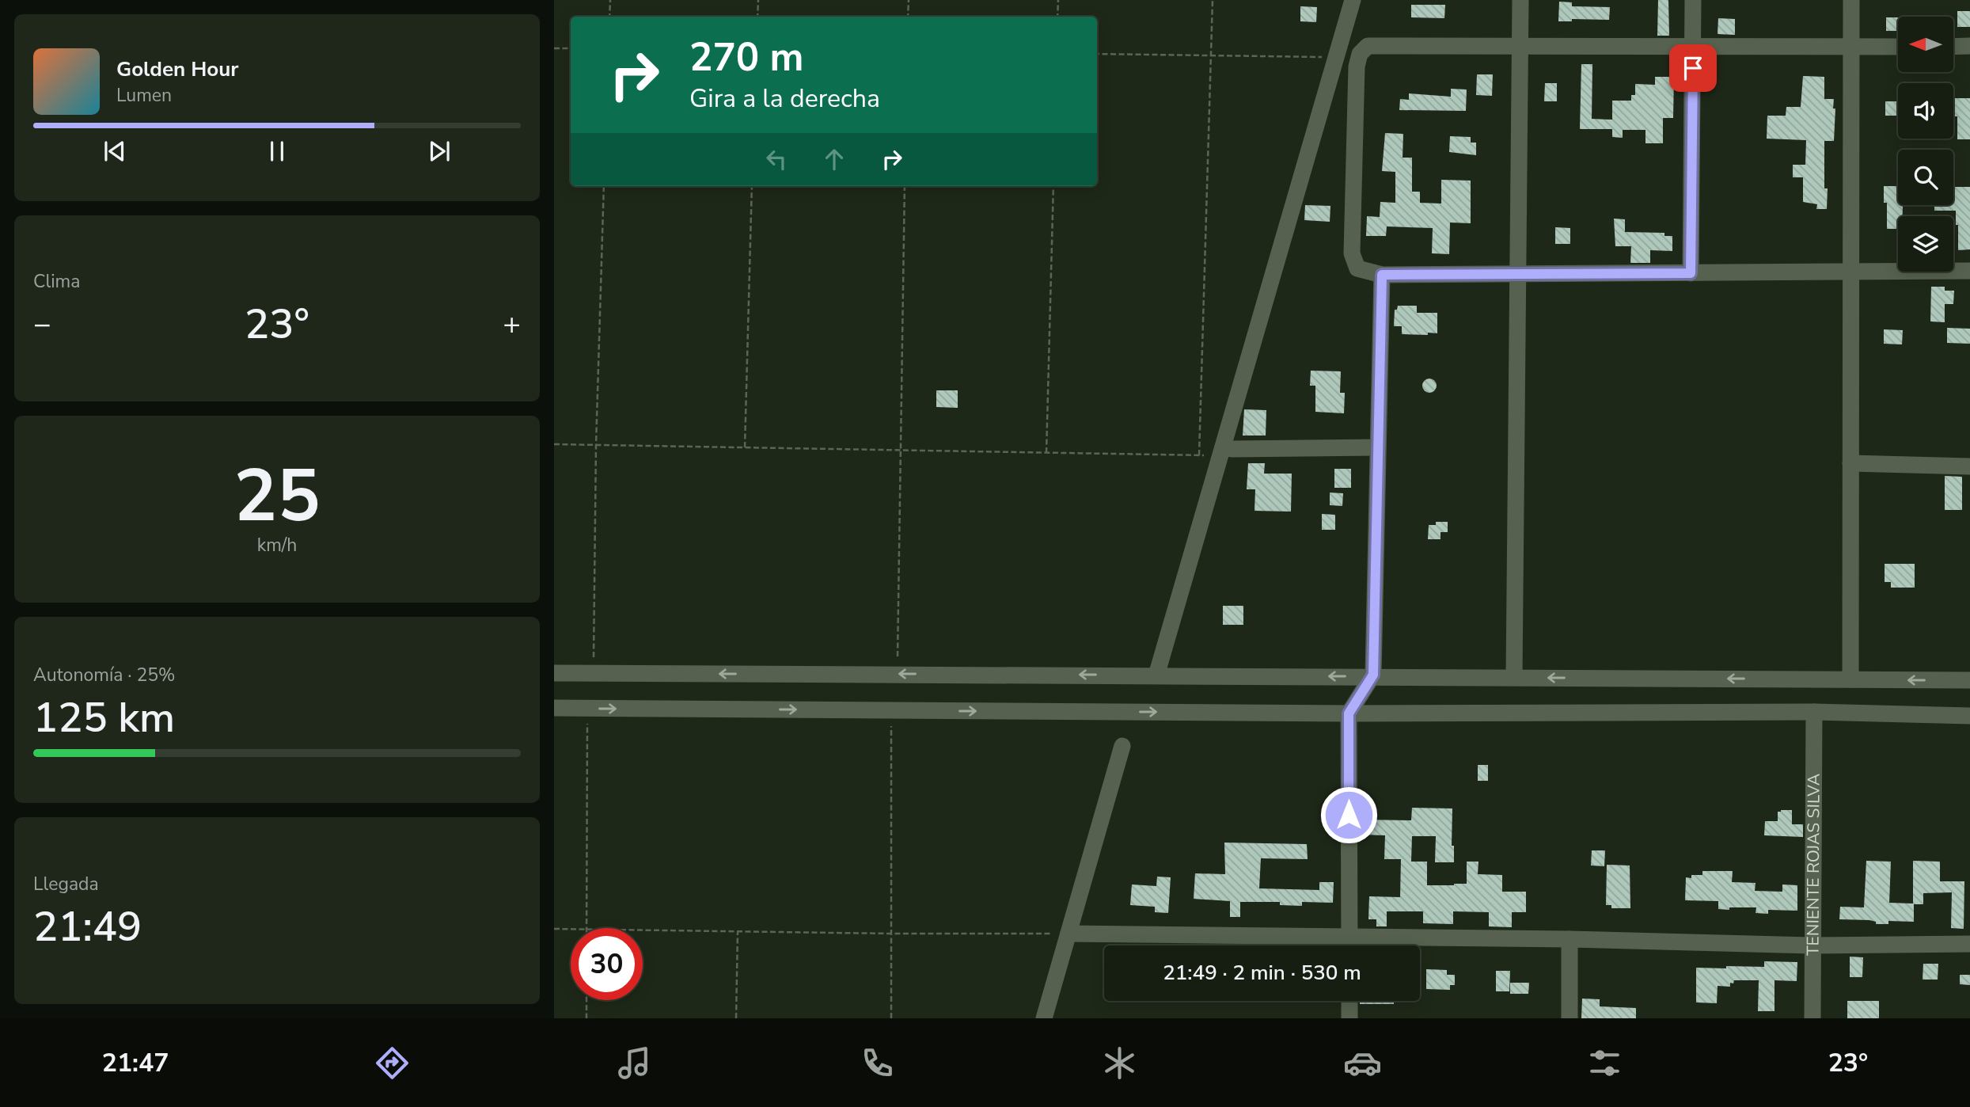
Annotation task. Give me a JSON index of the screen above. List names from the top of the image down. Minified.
{"streets":{"street":["TENIENTE ROJAS SILVA"]},"north":"left","page":{"turn":["270 m","Gira a la derecha"],"song":["Golden Hour","Lumen"],"tile":["Clima",["25","km/h"],["Autonomía · 25%","125 km"],["Llegada","21:49"]],"heat":["−","23°","+"],"limit":"30","trip":"21:49 · 2 min · 530 m","tabs":["21:47","23°"]}}
